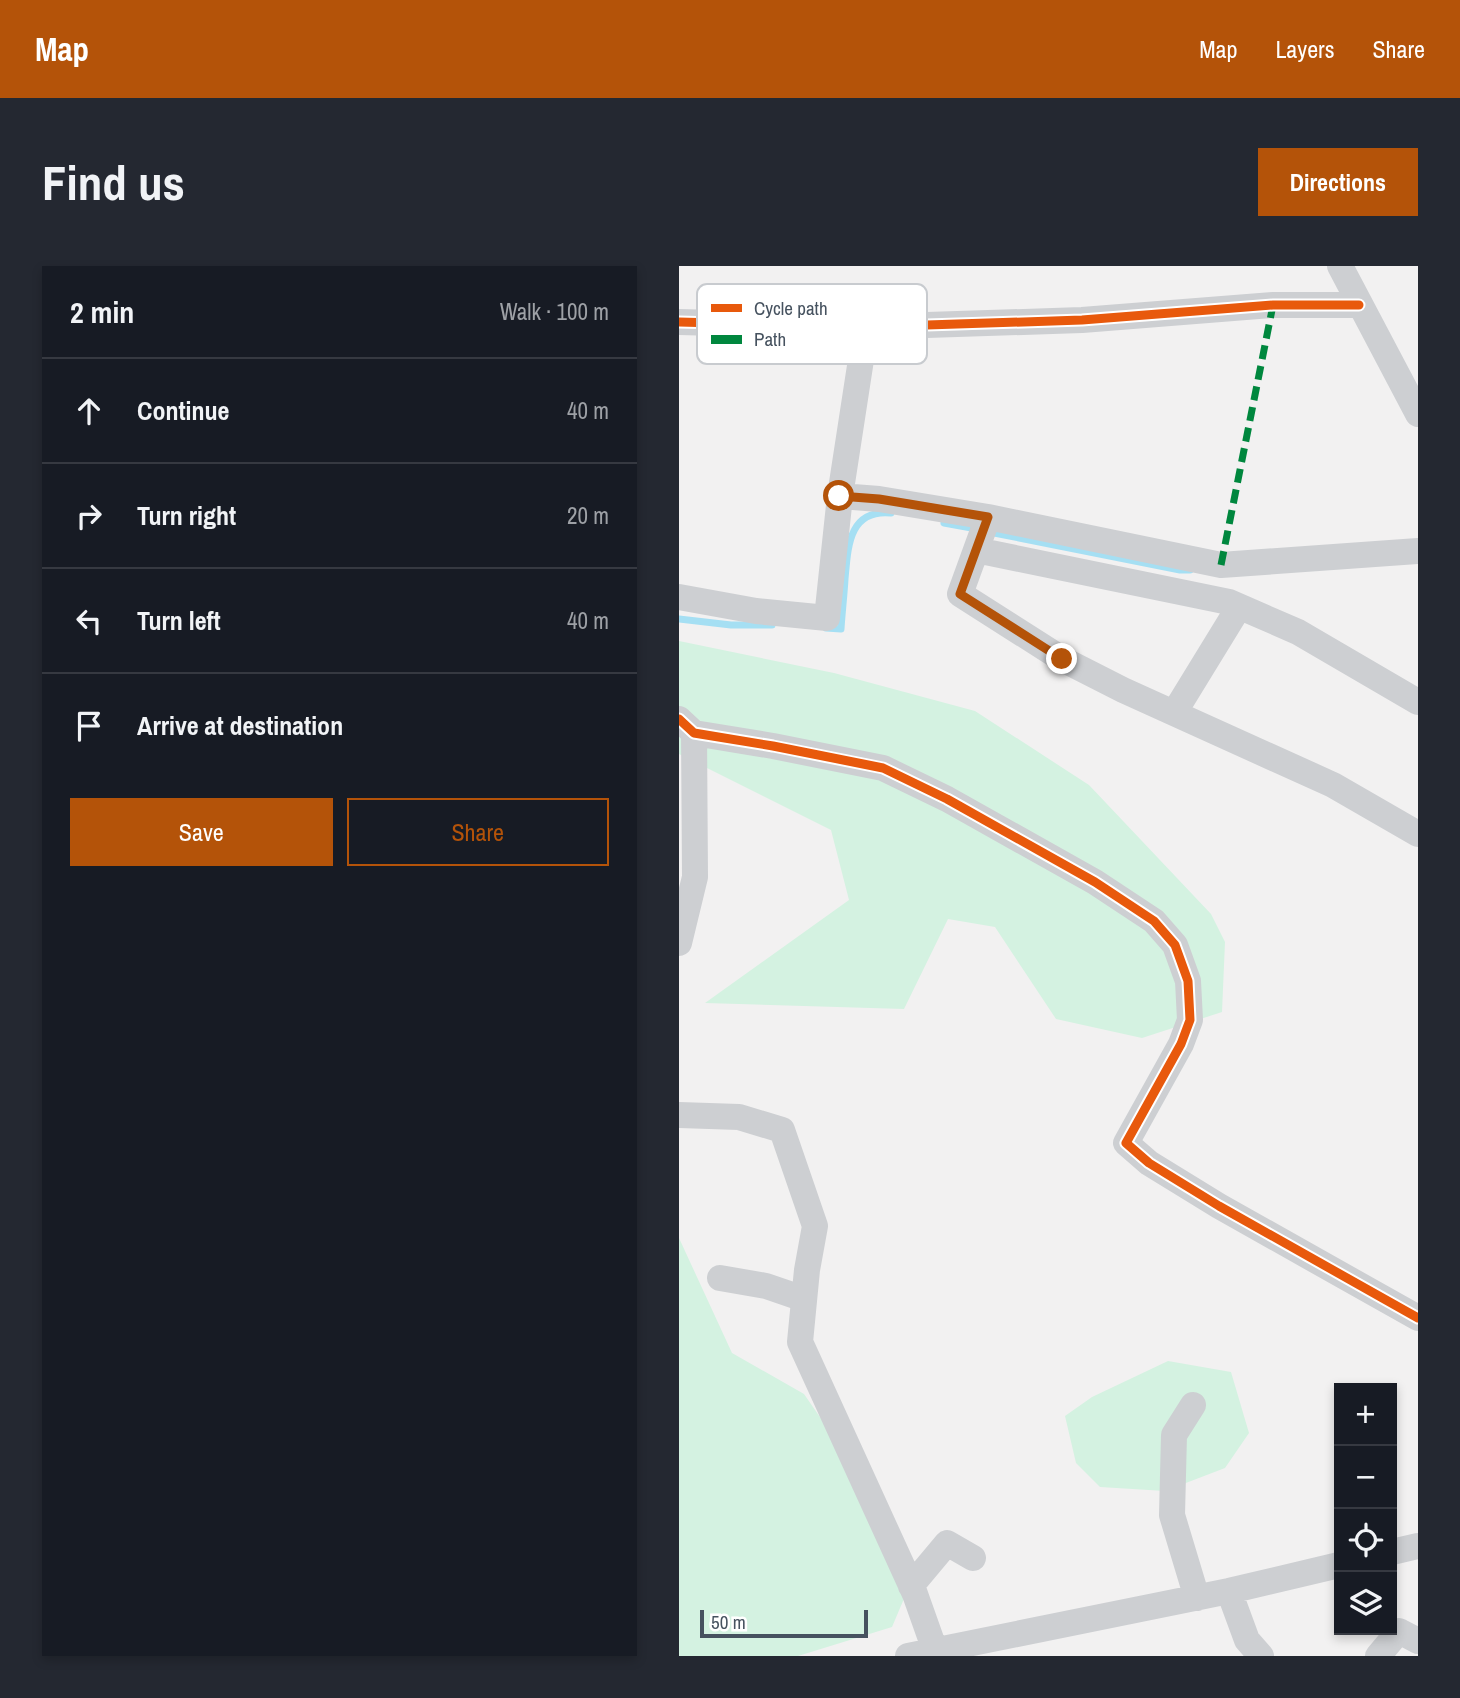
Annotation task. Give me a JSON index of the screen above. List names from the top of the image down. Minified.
{"legend":["Cycle path","Path"],"scale_bar":"50 m","page":{"header":"Map","nav":["Map","Layers","Share"],"buttons":["Directions",["Save","Share"]],"title":"Find us","heading":["2 min","Walk · 100 m"],"list":[["Continue","40 m"],["Turn right","20 m"],["Turn left","40 m"],"Arrive at destination"],"map_buttons":["+","−"],"scale":"50 m"}}
